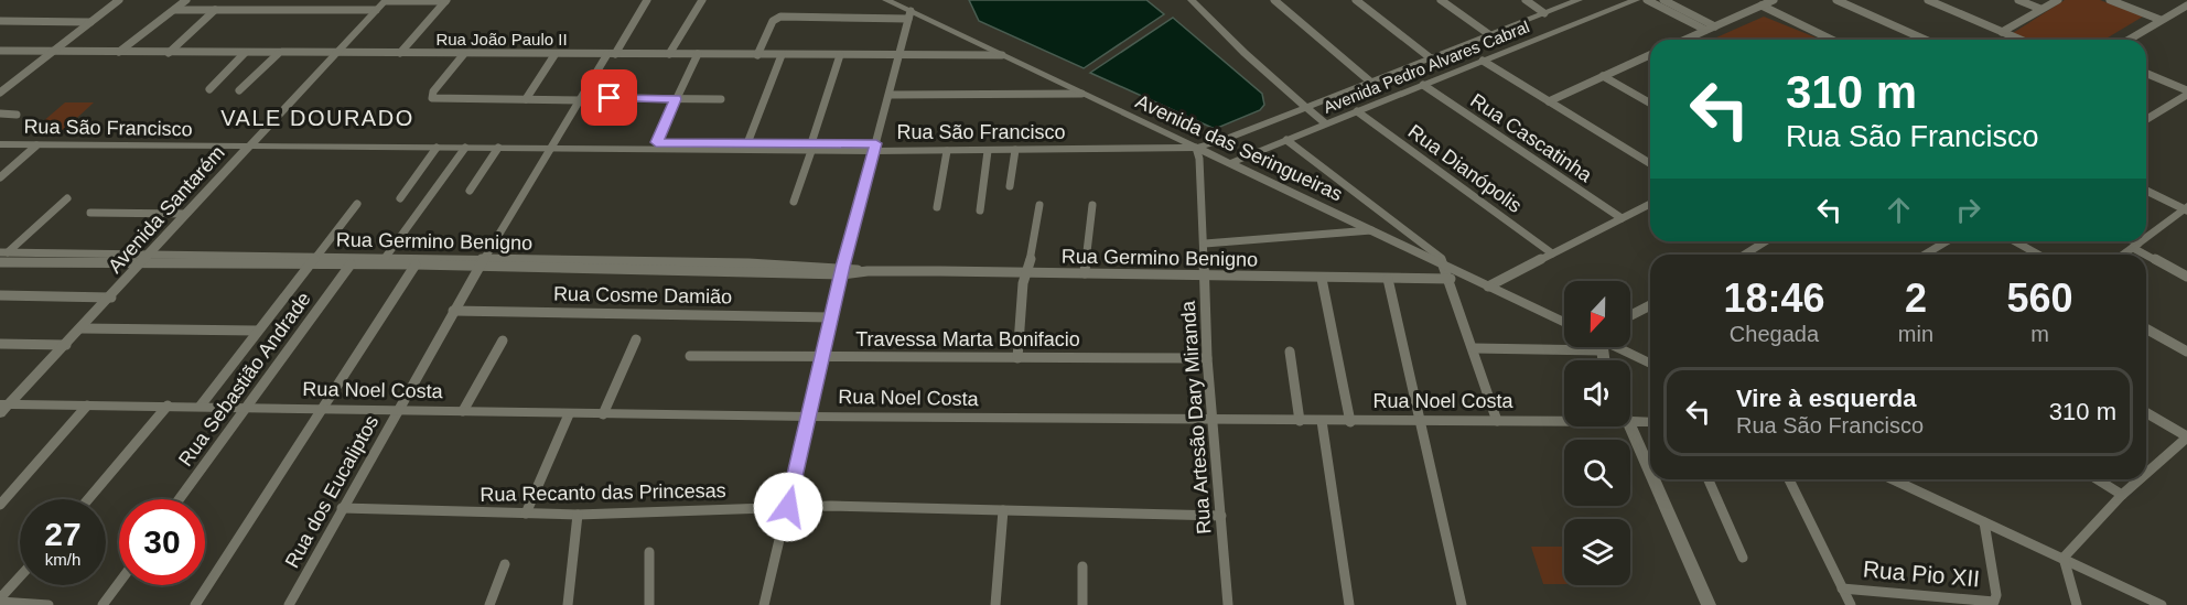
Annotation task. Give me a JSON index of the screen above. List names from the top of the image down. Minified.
{"streets":{"street":["Rua João Paulo II","Avenida Pedro Alvares Cabral","Rua São Francisco","Rua Cascatinha","Avenida das Seringueiras","Rua Dianópolis","Avenida Santarém","Rua Germino Benigno","Rua Cosme Damião","Travessa Marta Bonifacio","Rua Sebastião Andrade","Rua Noel Costa","Rua Artesão Dary Miranda","Rua dos Eucaliptos","Rua Recanto das Princesas","Rua Pio XII"]},"crossings":[["Rua João Paulo II","Avenida das Seringueiras"],["Rua João Paulo II","Avenida Santarém"],["Rua João Paulo II","Rua dos Eucaliptos"],["Avenida Pedro Alvares Cabral","Rua São Francisco"],["Avenida Pedro Alvares Cabral","Rua Cascatinha"],["Avenida Pedro Alvares Cabral","Avenida das Seringueiras"],["Avenida Pedro Alvares Cabral","Rua Dianópolis"],["Avenida Pedro Alvares Cabral","Rua Artesão Dary Miranda"],["Rua São Francisco","Avenida das Seringueiras"],["Rua São Francisco","Avenida Santarém"],["Rua São Francisco","Rua Artesão Dary Miranda"],["Rua São Francisco","Rua dos Eucaliptos"],["Avenida das Seringueiras","Rua Artesão Dary Miranda"],["Avenida Santarém","Rua Germino Benigno"],["Avenida Santarém","Rua Noel Costa"],["Rua Germino Benigno","Rua Sebastião Andrade"],["Rua Germino Benigno","Rua Artesão Dary Miranda"],["Rua Germino Benigno","Rua dos Eucaliptos"],["Rua Cosme Damião","Rua dos Eucaliptos"],["Travessa Marta Bonifacio","Rua Artesão Dary Miranda"],["Rua Sebastião Andrade","Rua Noel Costa"],["Rua Noel Costa","Rua Artesão Dary Miranda"],["Rua Noel Costa","Rua dos Eucaliptos"],["Rua Artesão Dary Miranda","Rua Recanto das Princesas"],["Rua dos Eucaliptos","Rua Recanto das Princesas"]],"districts":["VALE DOURADO"],"north":"bottom","page":{"turn":["310 m","Rua São Francisco"],"eta":["18:46","Chegada","2","min","560","m"],"list":[{"name":"Vire à esquerda","note":"Rua São Francisco","value":"310 m"}],"speed":"27 km/h","limit":"30"}}
